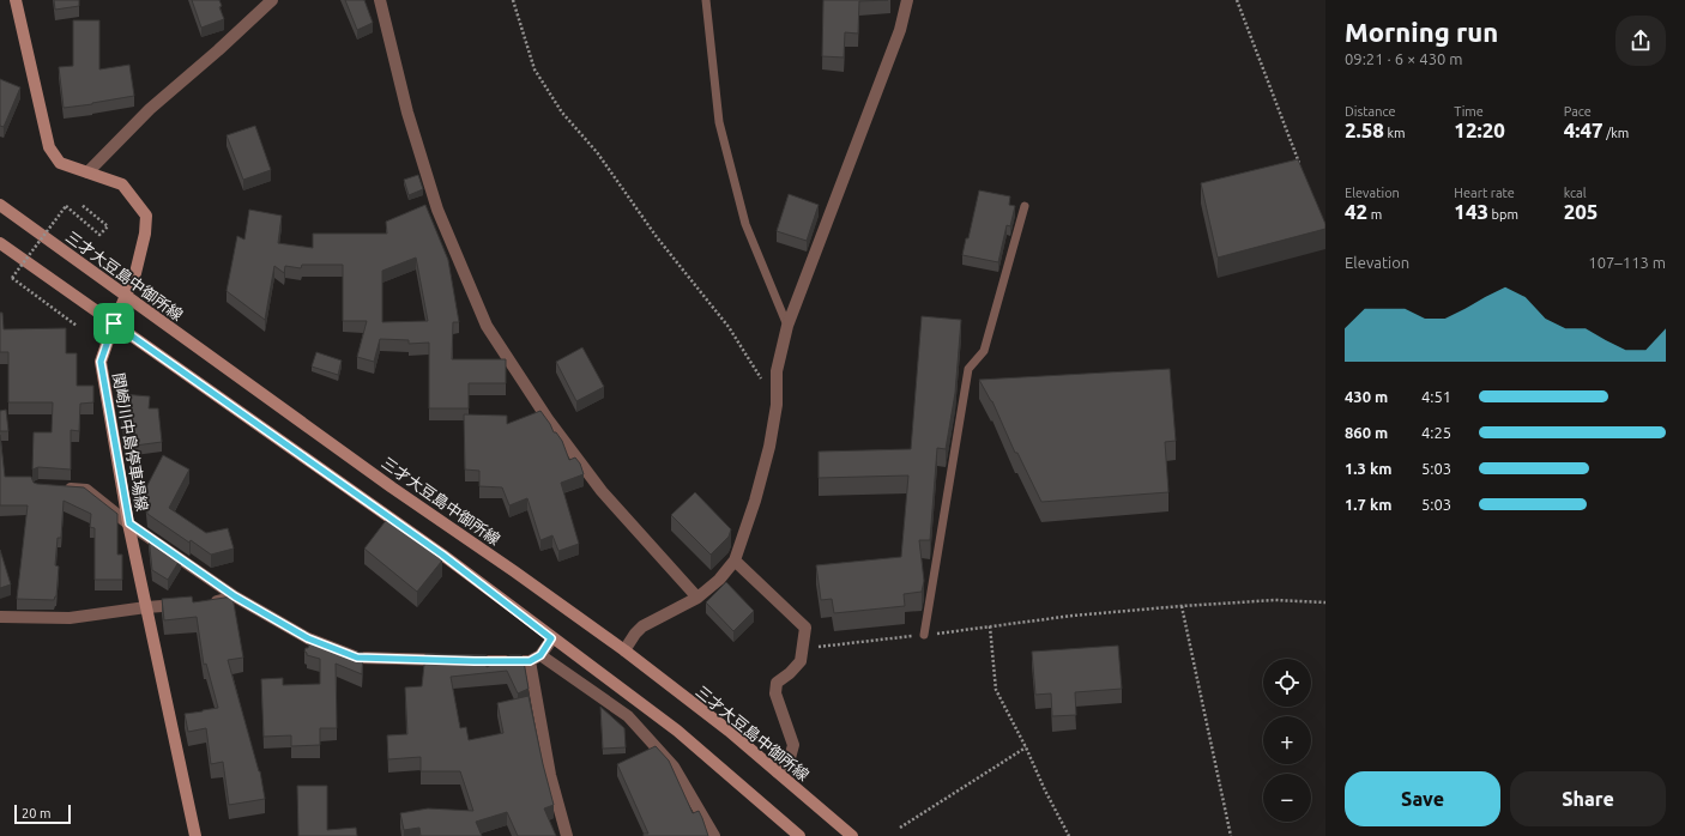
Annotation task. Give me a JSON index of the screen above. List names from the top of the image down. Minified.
{"streets":{"main road":["三才大豆島中御所線","関崎川中島停車場線"]},"crossings":[["三才大豆島中御所線","関崎川中島停車場線"]],"scale_bar":"20 m","page":{"heading":["Morning run","09:21 · 6 × 430 m"],"stats":[["Distance","2.58 km"],["Time","12:20"],["Pace","4:47 /km"],["Elevation","42 m"],["Heart rate","143 bpm"],["kcal","205"]],"chart":["Elevation","107–113 m"],"list":[{"name":"430 m","note":"4:51"},{"name":"860 m","note":"4:25"},{"name":"1.3 km","note":"5:03"},{"name":"1.7 km","note":"5:03"}],"map_buttons":["+","−"],"buttons":["Save","Share"],"scale":"20 m"}}
